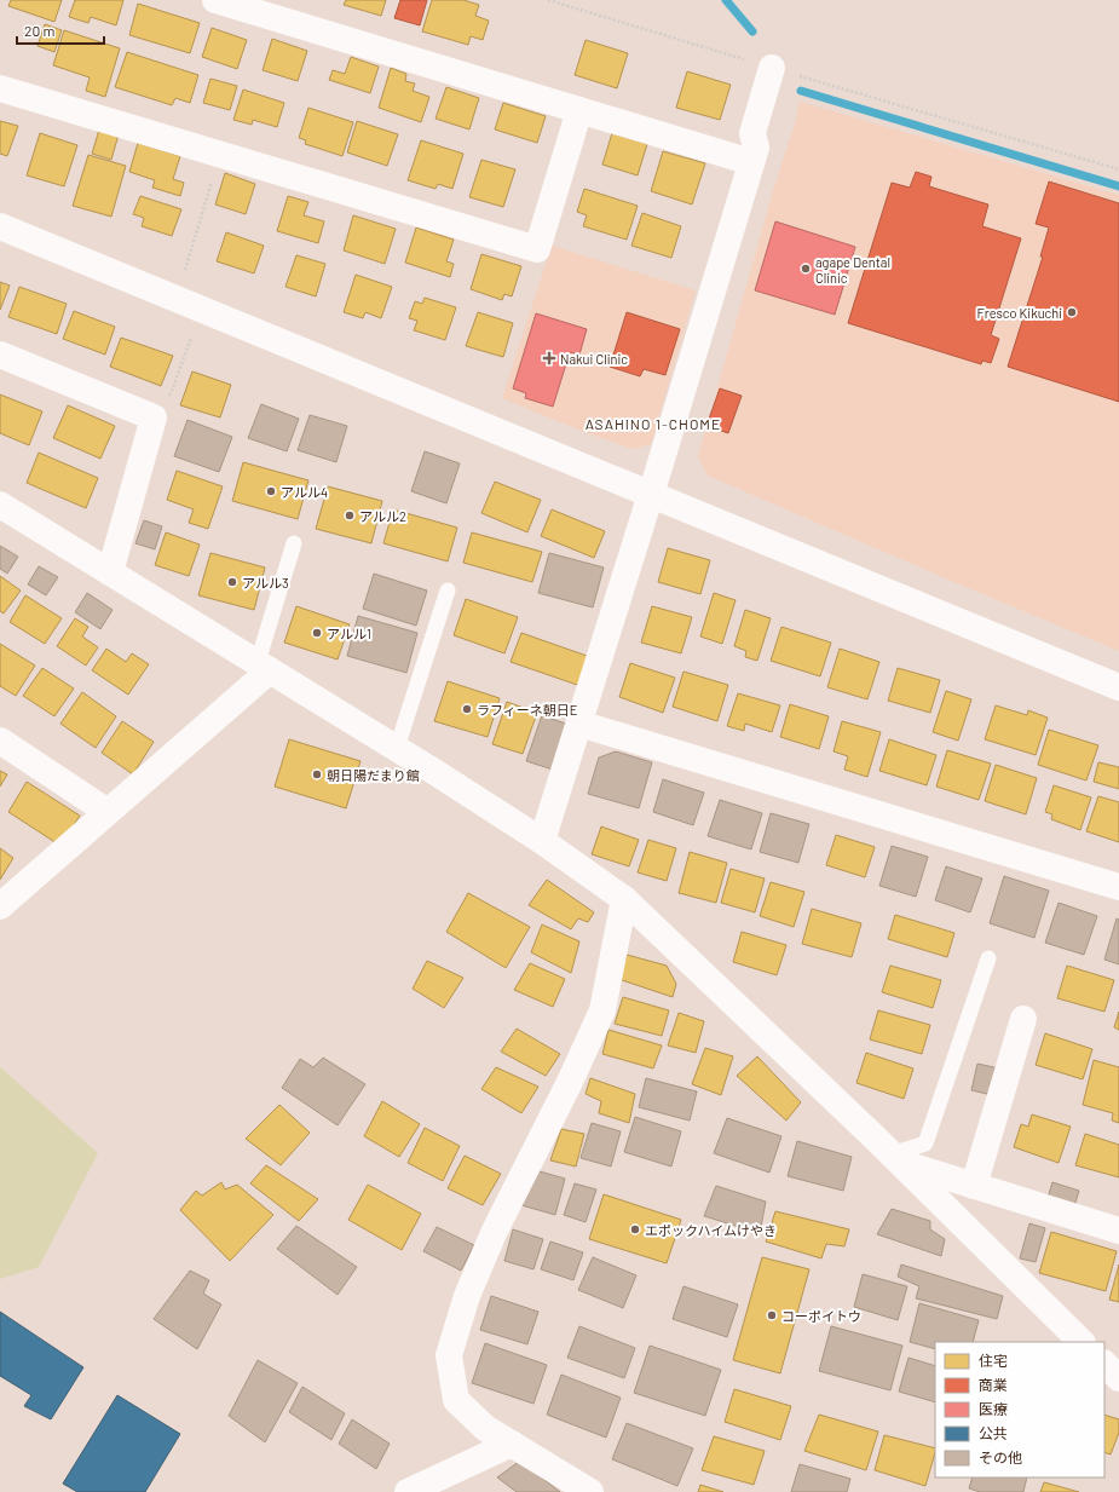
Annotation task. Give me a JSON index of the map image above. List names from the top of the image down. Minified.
{"districts":["ASAHINO 1-CHOME"],"places":{"other":["agape Dental Clinic","Fresco Kikuchi","アルル4","アルル2","アルル3","アルル1","ラフィーネ朝日E","朝日陽だまり館","エポックハイムけやき","コーポイトウ"],"health":["Nakui Clinic"]},"legend":["住宅","商業","医療","公共","その他"],"scale_bar":"20 m"}
